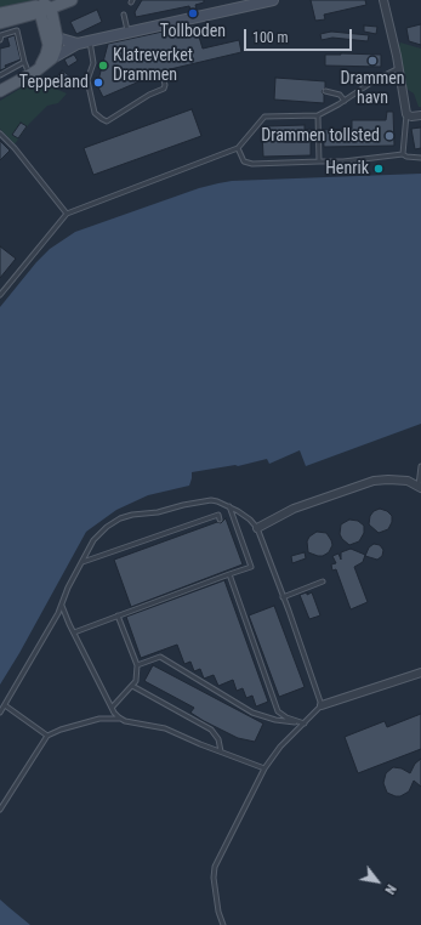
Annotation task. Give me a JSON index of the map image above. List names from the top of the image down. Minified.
{"places":["Tollboden","Drammen havn","Klatreverket Drammen","Teppeland","Drammen tollsted","Henrik"],"scale_bar":"100 m","north":"bottom right"}
